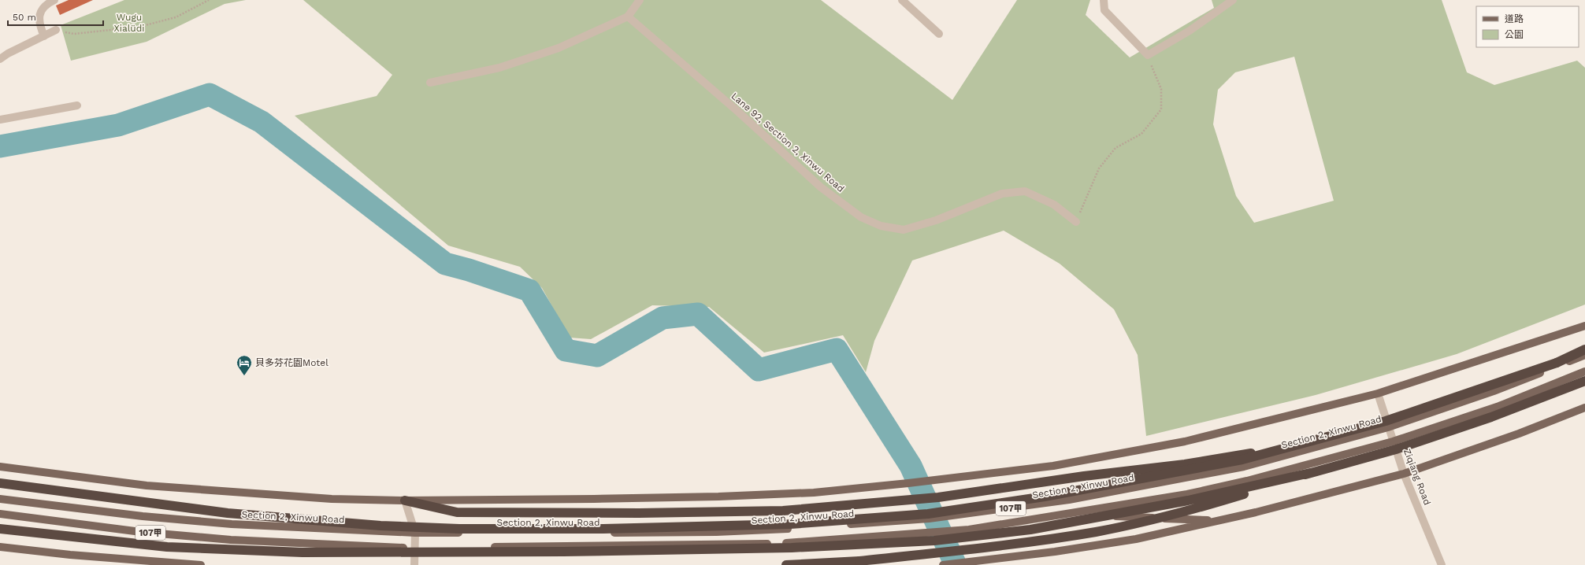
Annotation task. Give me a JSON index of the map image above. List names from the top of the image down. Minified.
{"streets":{"main road":["Section 2, Xinwu Road","107甲"],"street":["Lane 92, Section 2, Xinwu Road","Ziqiang Road"]},"crossings":[["Section 2, Xinwu Road","Ziqiang Road"],["Ziqiang Road","107甲"]],"parks":["Wugu Xialüdi"],"places":{"hotel":["貝多芬花園Motel"]},"legend":["道路","公園"],"scale_bar":"50 m"}
